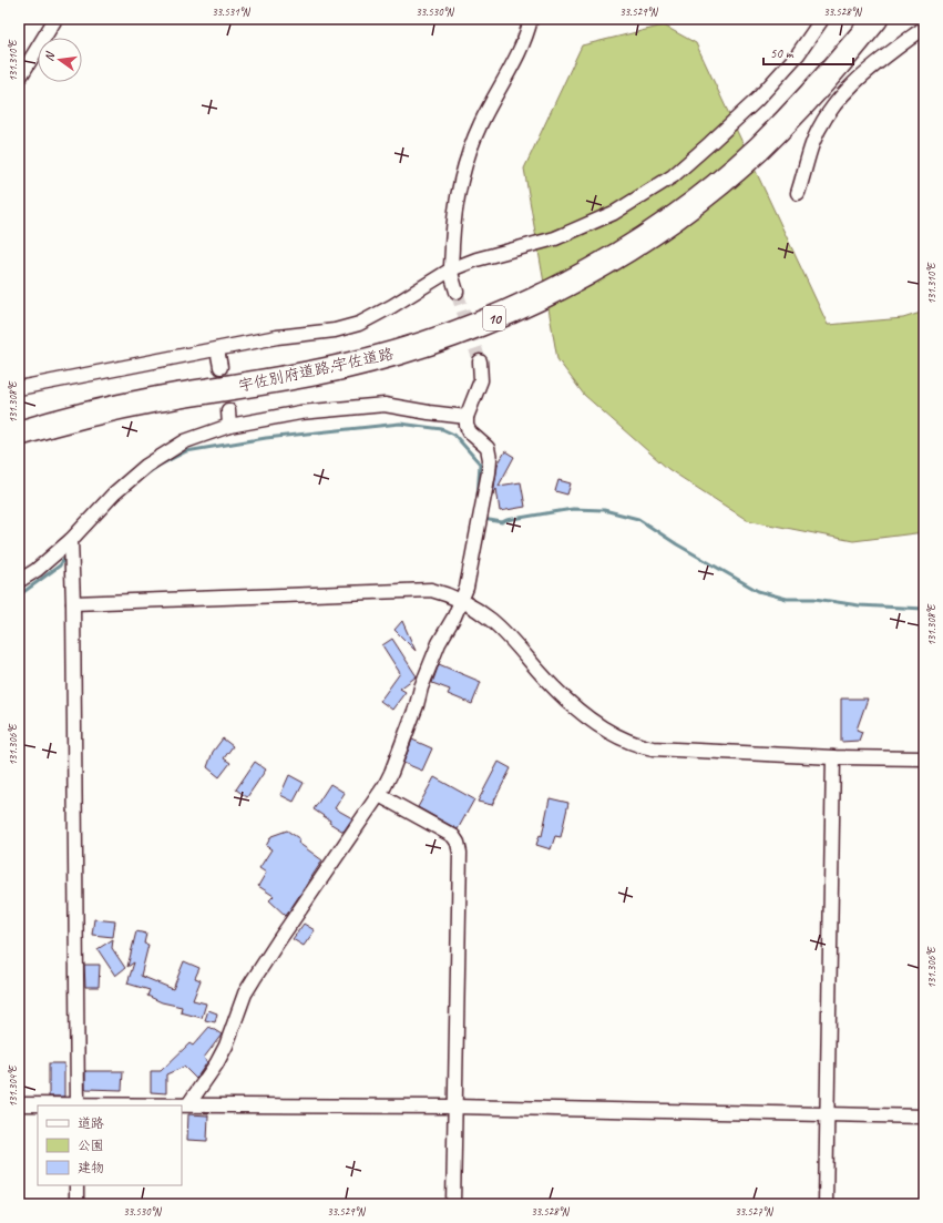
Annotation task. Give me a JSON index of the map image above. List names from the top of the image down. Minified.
{"streets":{"highway":["10","宇佐別府道路;宇佐道路"]},"legend":["道路","公園","建物"],"scale_bar":"50 m","north":"left","coordinates":["33.531°N","33.530°N","33.529°N","33.528°N","131.310°E","131.308°E","131.306°E","131.304°E","33.527°N"]}
